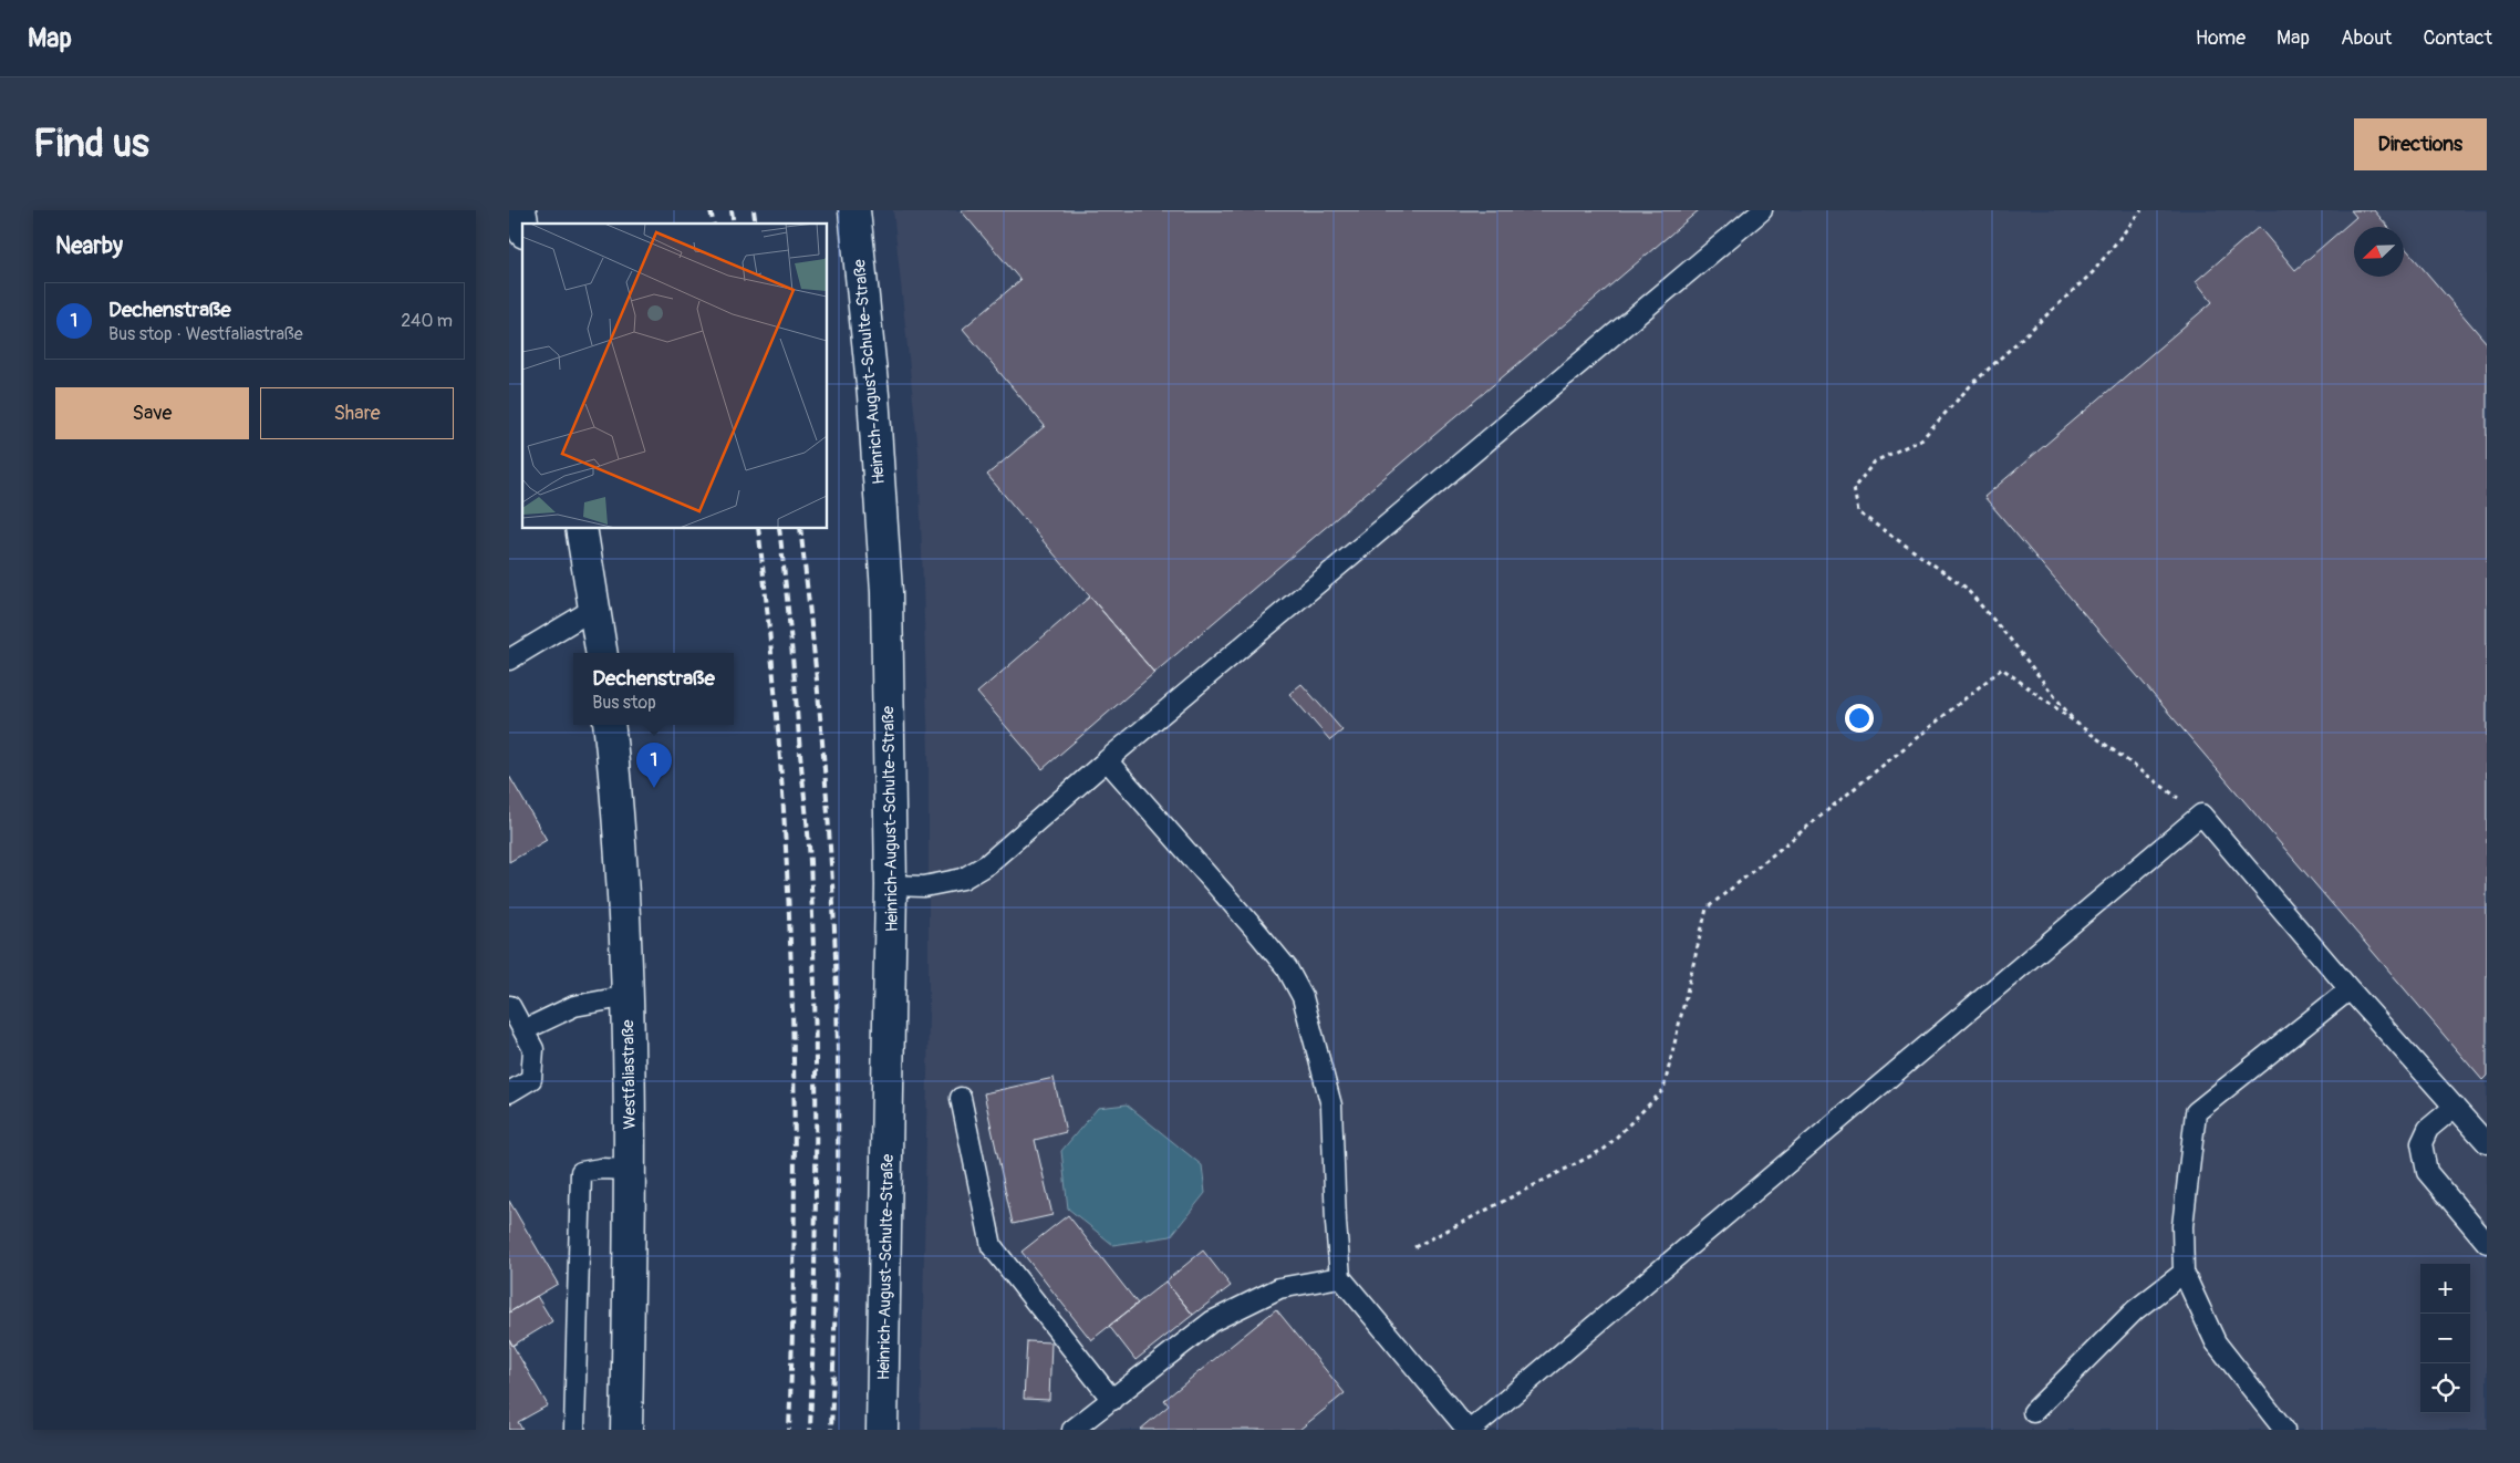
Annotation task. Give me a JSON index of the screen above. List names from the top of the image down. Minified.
{"streets":{"street":["Heinrich-August-Schulte-Straße","Westfaliastraße"]},"north":"bottom left","page":{"header":"Map","nav":["Home","Map","About","Contact"],"buttons":["Directions",["Save","Share"]],"title":"Find us","heading":"Nearby","list":[{"mark":"1","name":"Dechenstraße","note":"Bus stop · Westfaliastraße","value":"240 m"}],"popup":["Dechenstraße","Bus stop"],"pins":"1","map_buttons":["+","−"]}}
